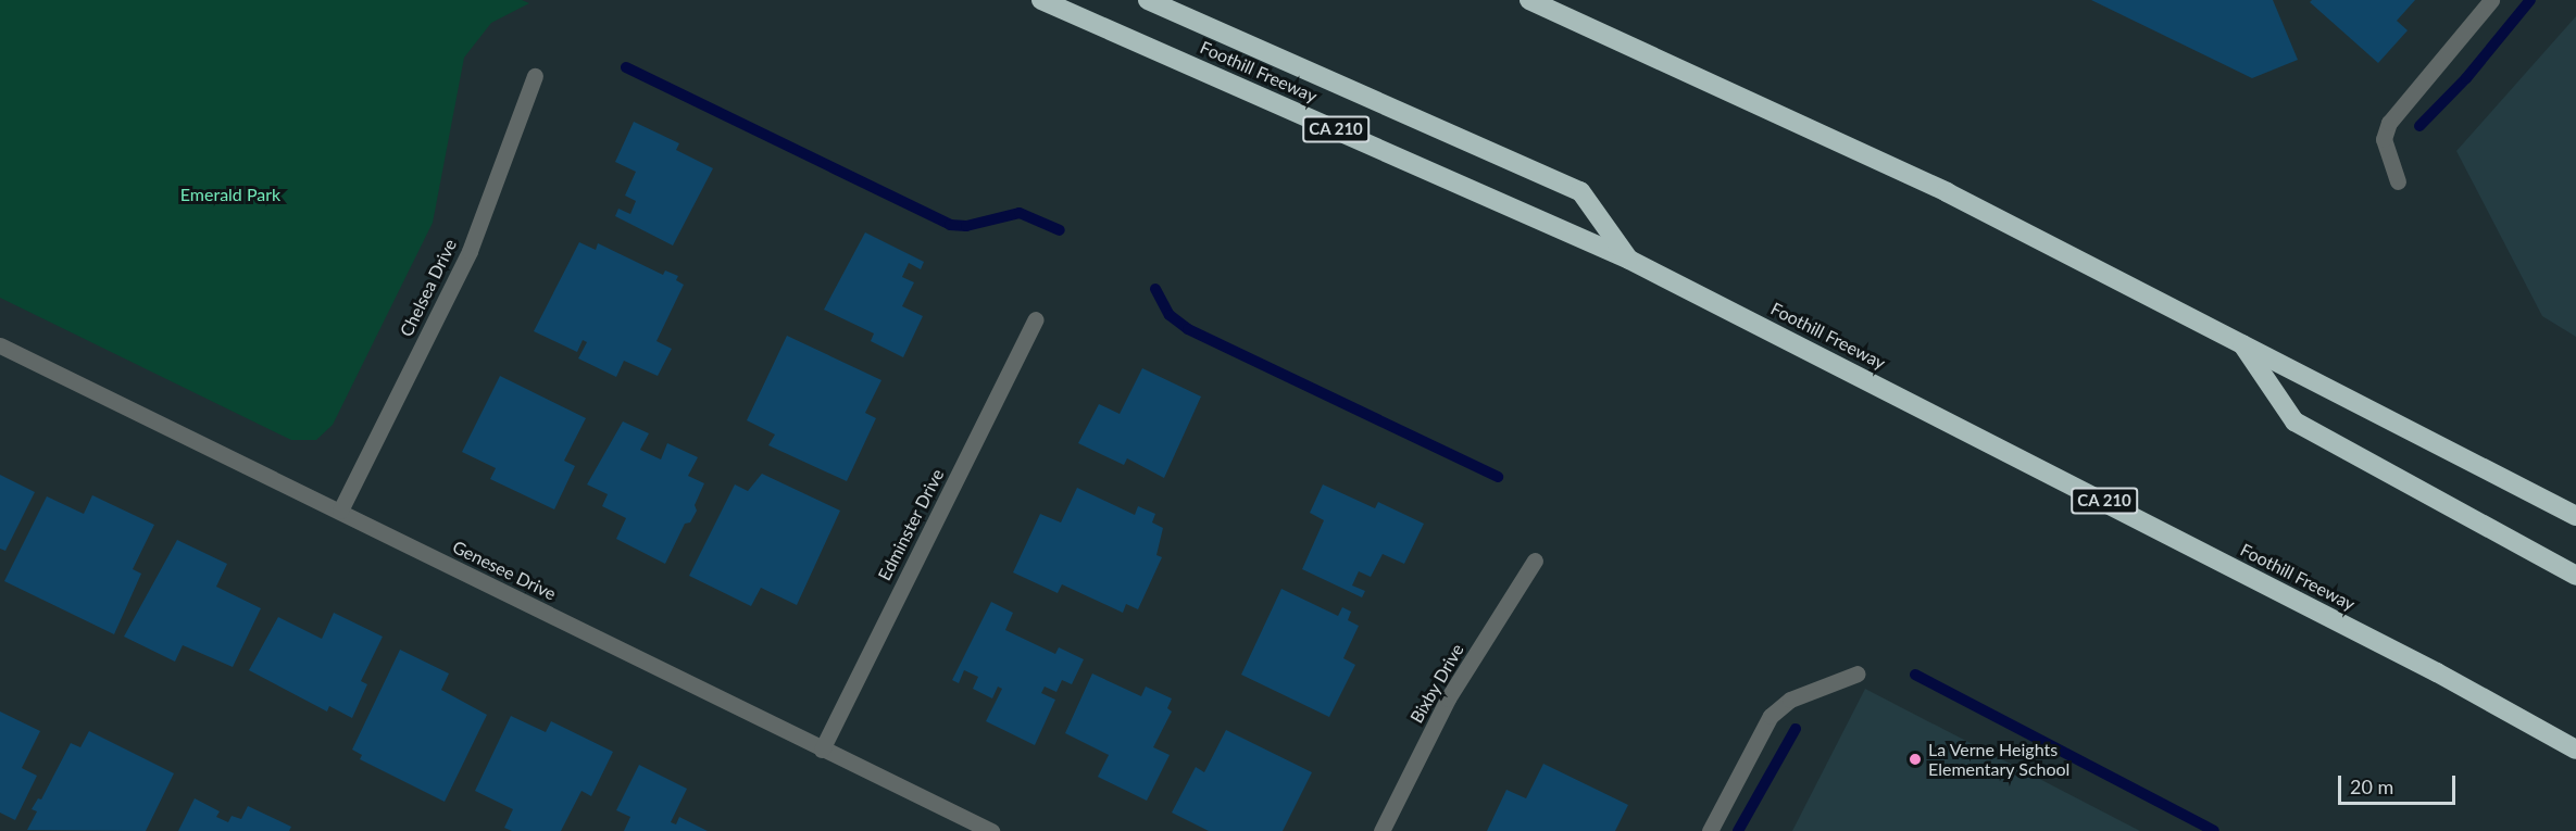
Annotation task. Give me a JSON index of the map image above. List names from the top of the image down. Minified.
{"streets":{"highway":["Foothill Freeway","CA 210"],"street":["Chelsea Drive","Edminster Drive","Genesee Drive","Bixby Drive"]},"crossings":[["Chelsea Drive","Genesee Drive"],["Edminster Drive","Genesee Drive"]],"parks":["Emerald Park"],"places":["La Verne Heights Elementary School"],"scale_bar":"20 m"}
